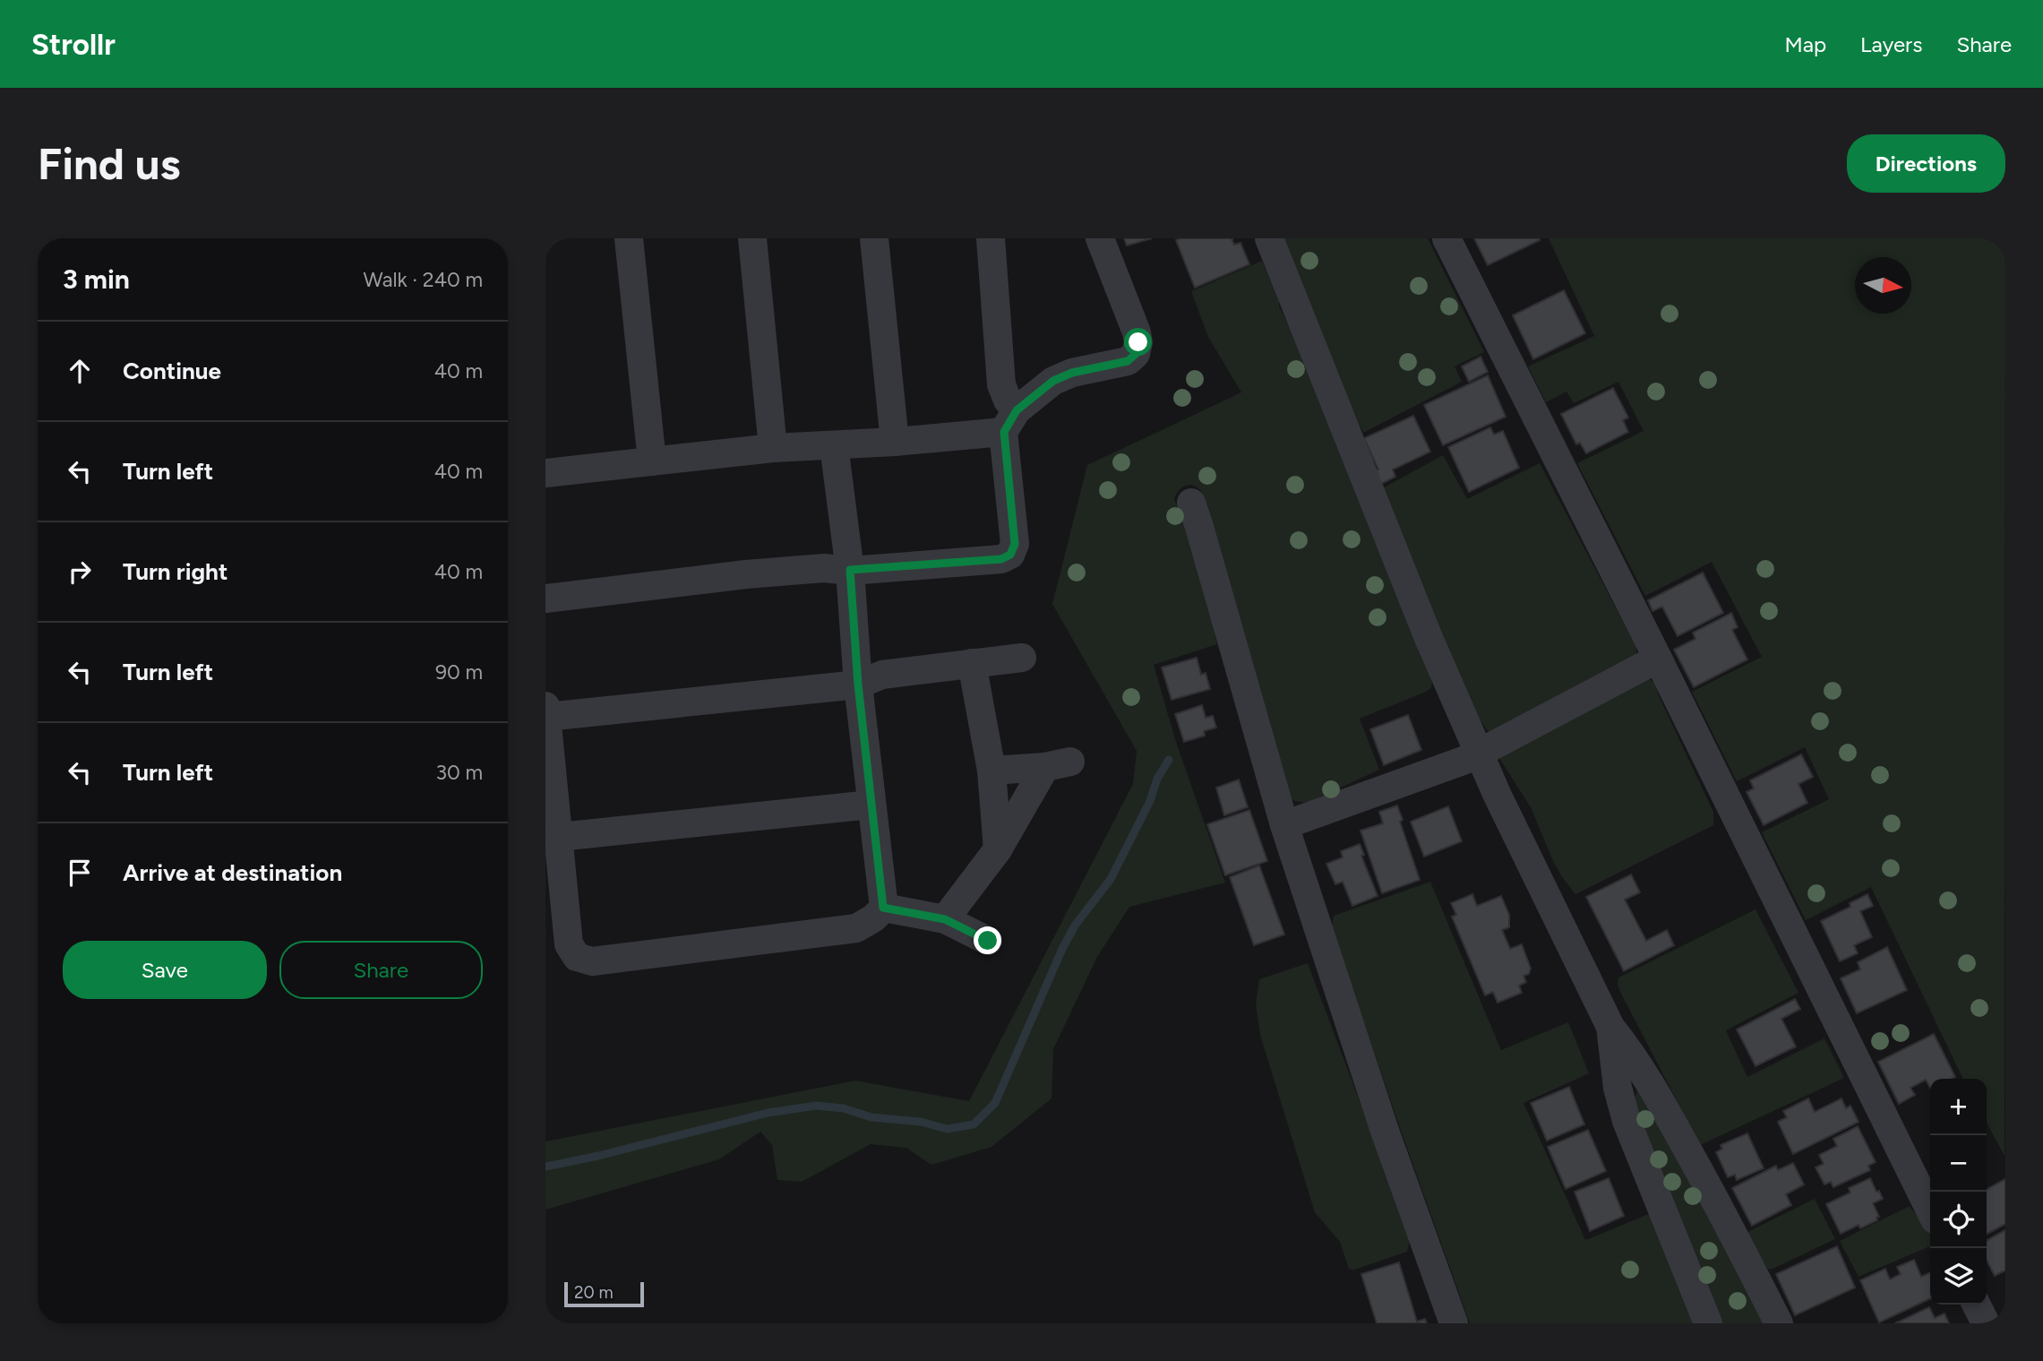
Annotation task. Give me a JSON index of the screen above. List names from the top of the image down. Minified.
{"scale_bar":"20 m","north":"right","page":{"header":"Strollr","nav":["Map","Layers","Share"],"buttons":["Directions",["Save","Share"]],"title":"Find us","heading":["3 min","Walk · 240 m"],"list":[["Continue","40 m"],["Turn left","40 m"],["Turn right","40 m"],["Turn left","90 m"],["Turn left","30 m"],"Arrive at destination"],"map_buttons":["+","−"],"scale":"20 m"}}
